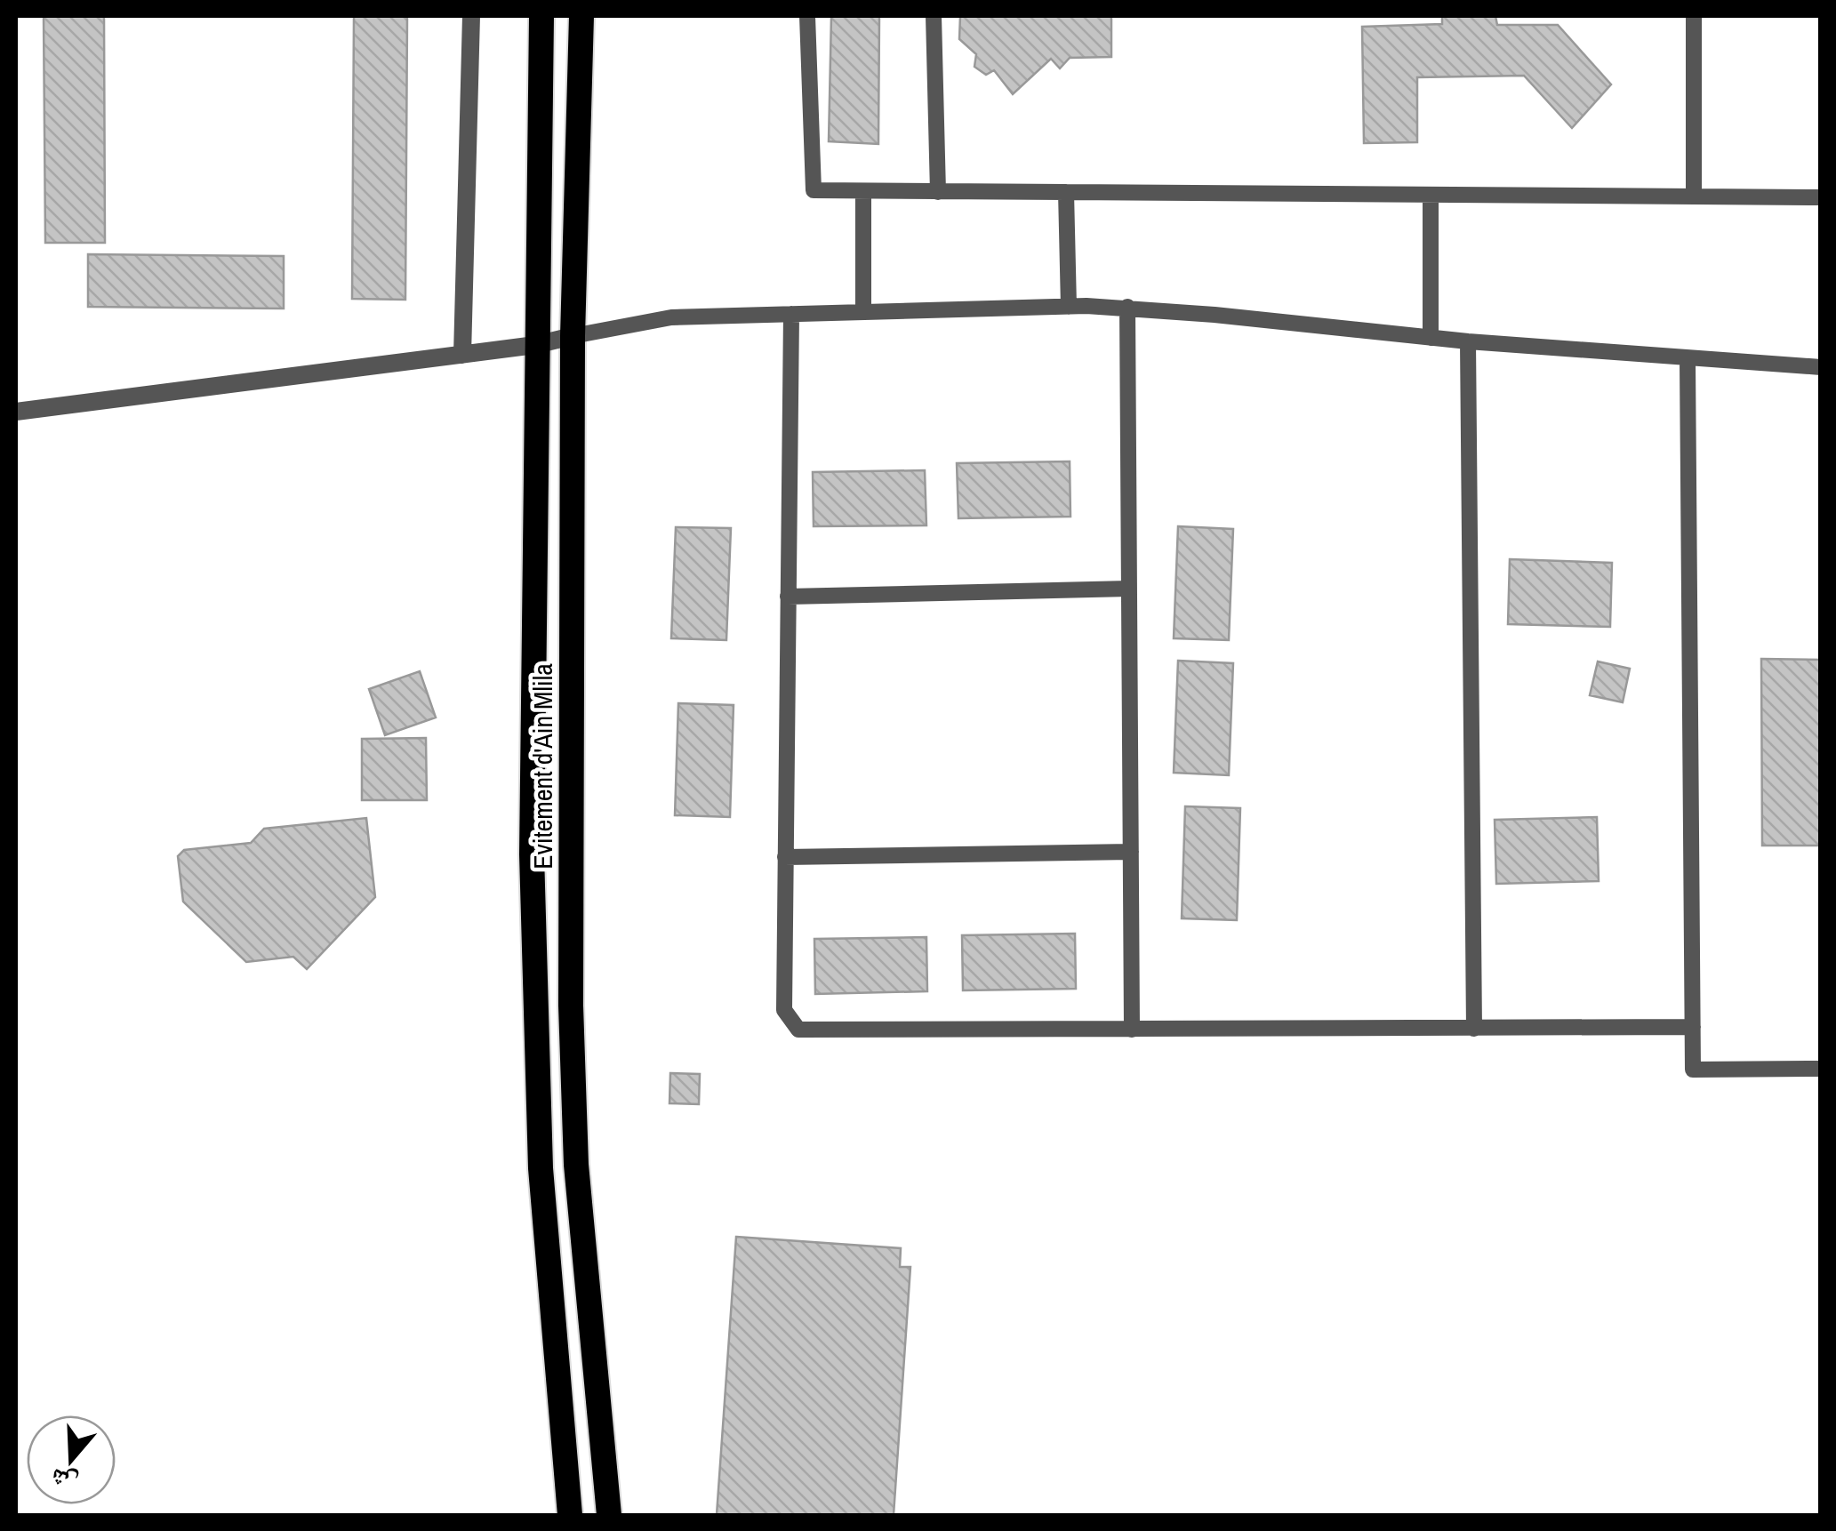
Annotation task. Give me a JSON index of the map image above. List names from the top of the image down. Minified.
{"streets":{"highway":["Evitement d'Ain Mlila"]},"north":"bottom"}
